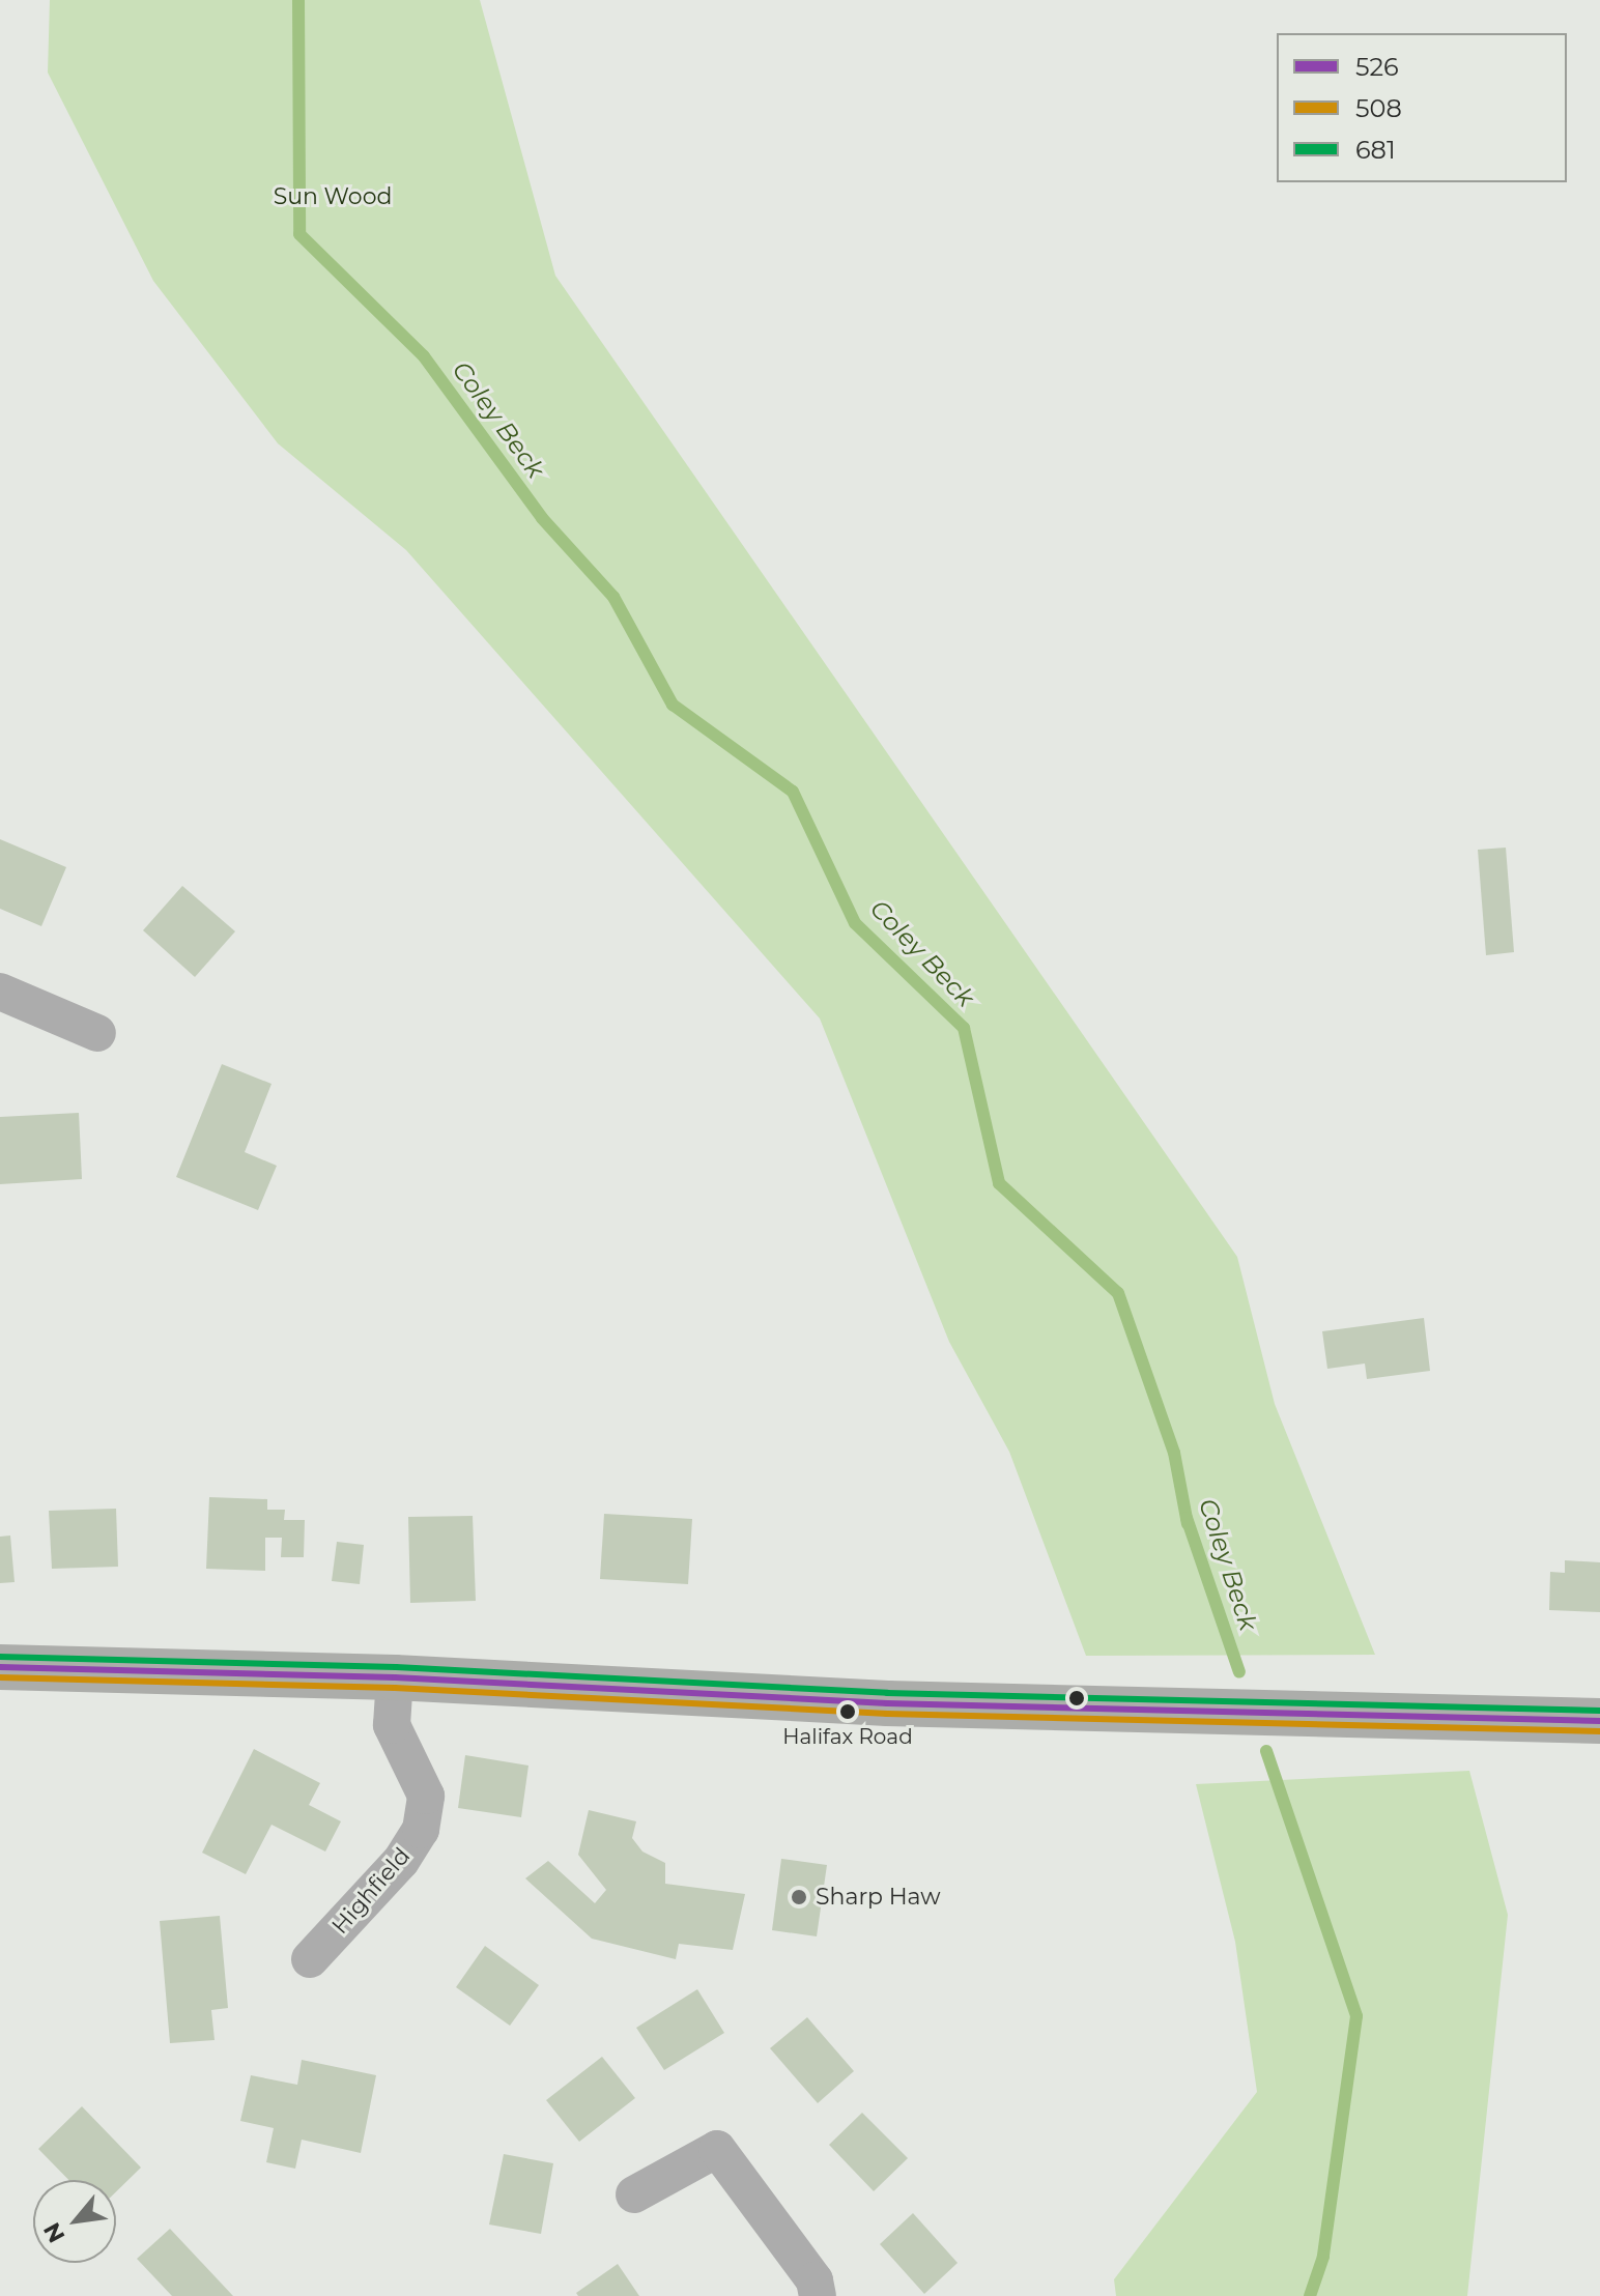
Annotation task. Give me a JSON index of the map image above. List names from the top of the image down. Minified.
{"streets":{"street":["Highfield"]},"water":["Coley Beck"],"parks":["Sun Wood"],"places":["Halifax Road","Sharp Haw"],"lines":["transit line 681","transit line 526","transit line 508"],"legend":["526","508","681"],"north":"bottom left"}
